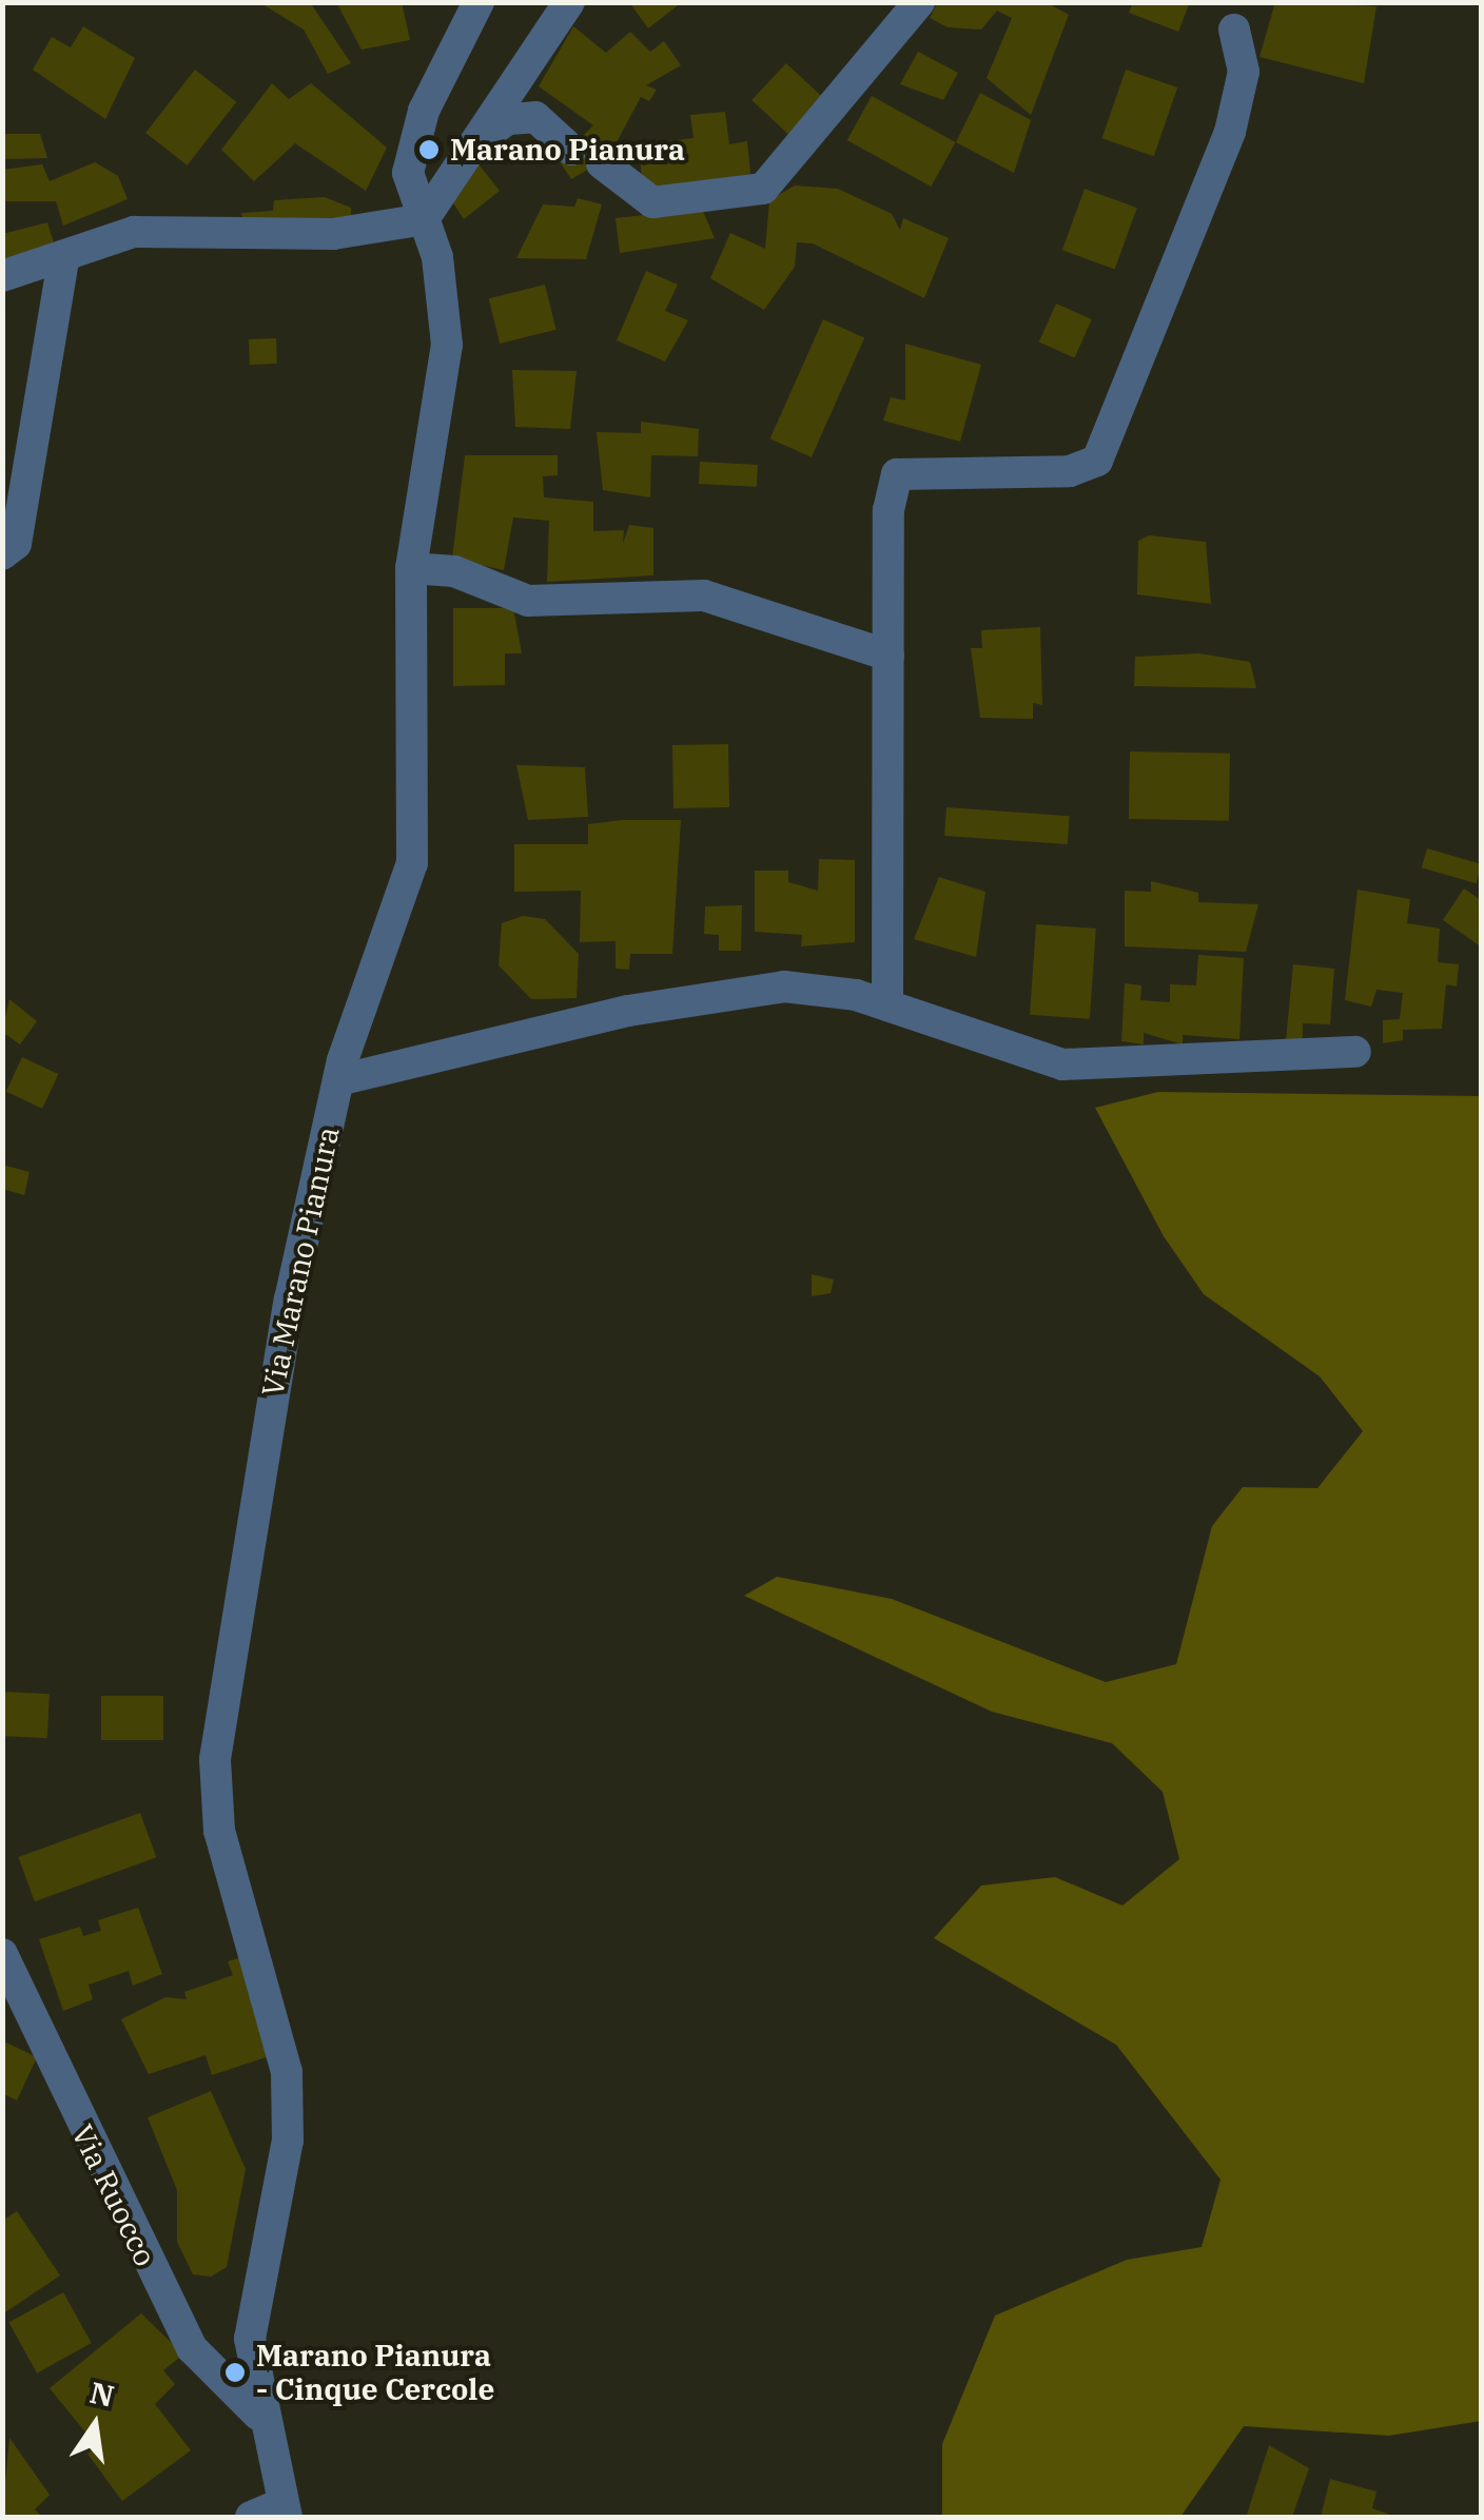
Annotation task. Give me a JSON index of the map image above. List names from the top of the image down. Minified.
{"streets":{"street":["Via Marano Pianura","Via Ruocco"]},"crossings":[["Via Marano Pianura","Via Ruocco"]],"places":["Marano Pianura","Marano Pianura - Cinque Cercole"],"north":"top"}
